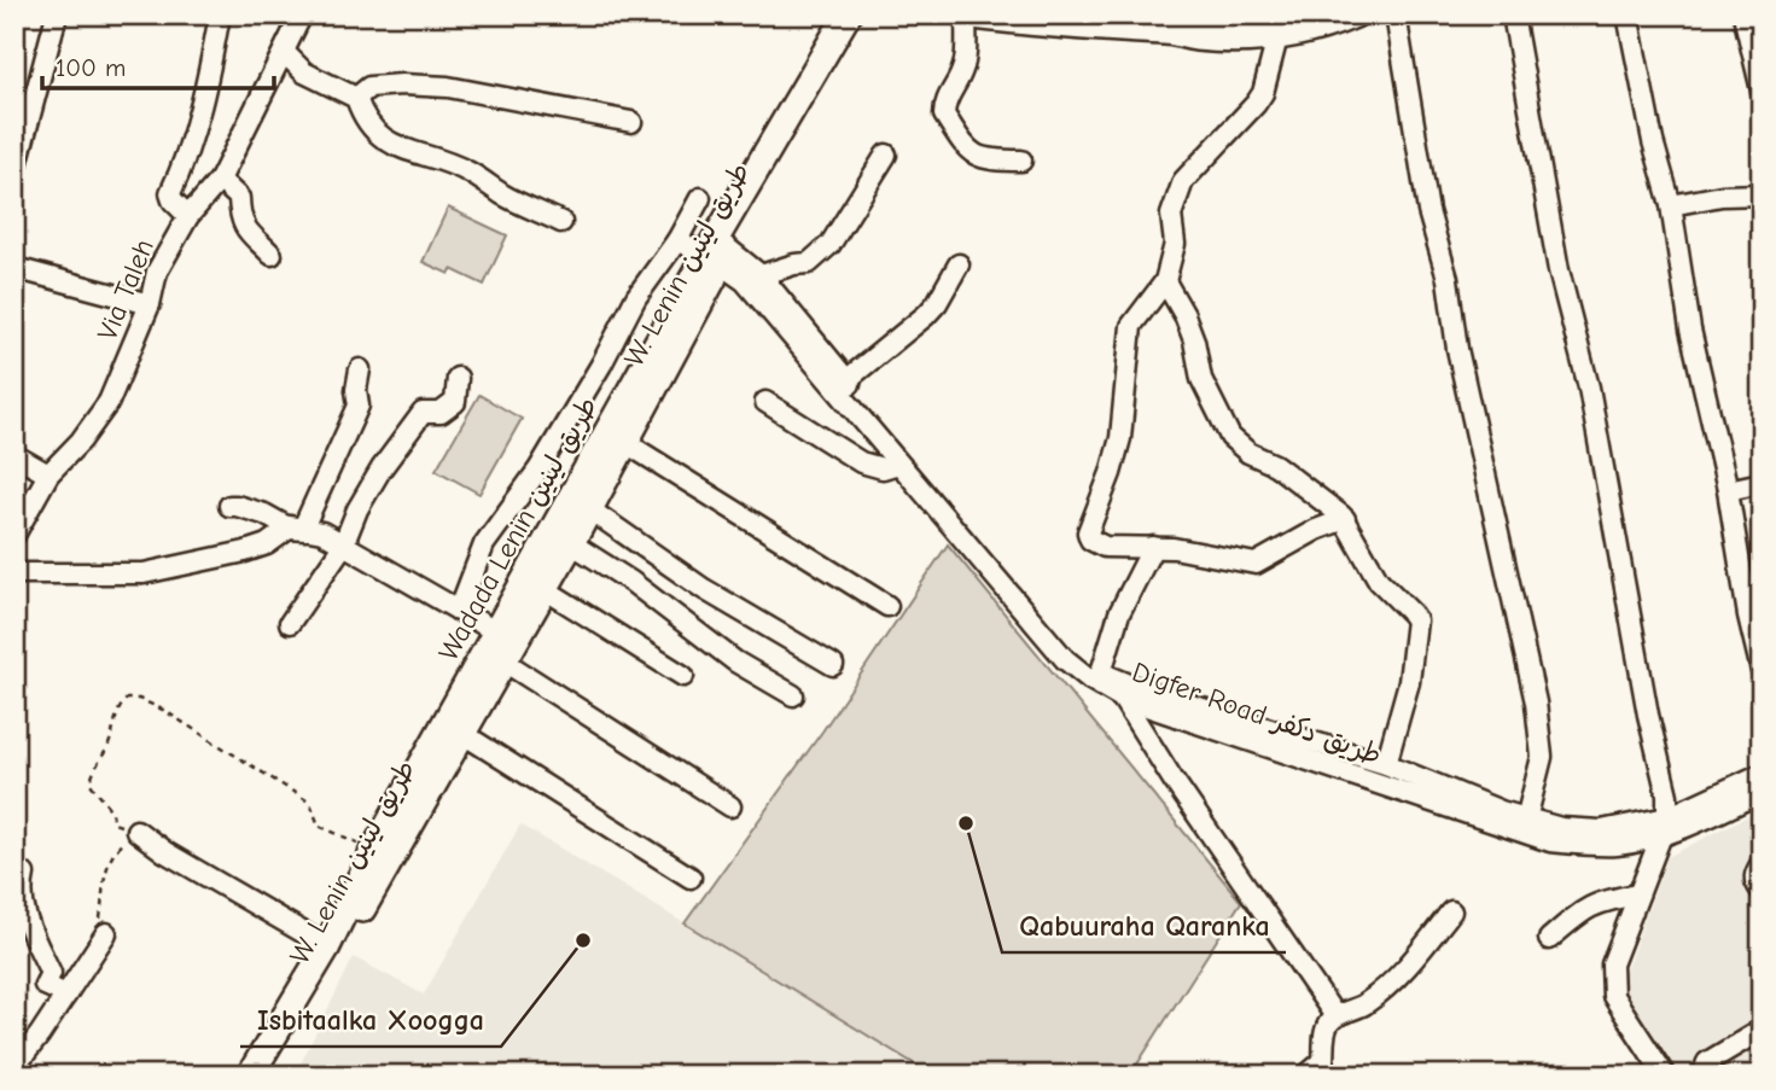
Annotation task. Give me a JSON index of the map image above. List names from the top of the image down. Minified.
{"streets":{"main road":["W. Lenin طريق لينين","Wadada Lenin طريق لينين"],"street":["Via Taleh","Digfer Road طريق دكفر"]},"crossings":[["W. Lenin طريق لينين","Wadada Lenin طريق لينين"],["W. Lenin طريق لينين","Digfer Road طريق دكفر"],["Wadada Lenin طريق لينين","Digfer Road طريق دكفر"]],"places":["Qabuuraha Qaranka","Isbitaalka Xoogga"],"scale_bar":"100 m"}
